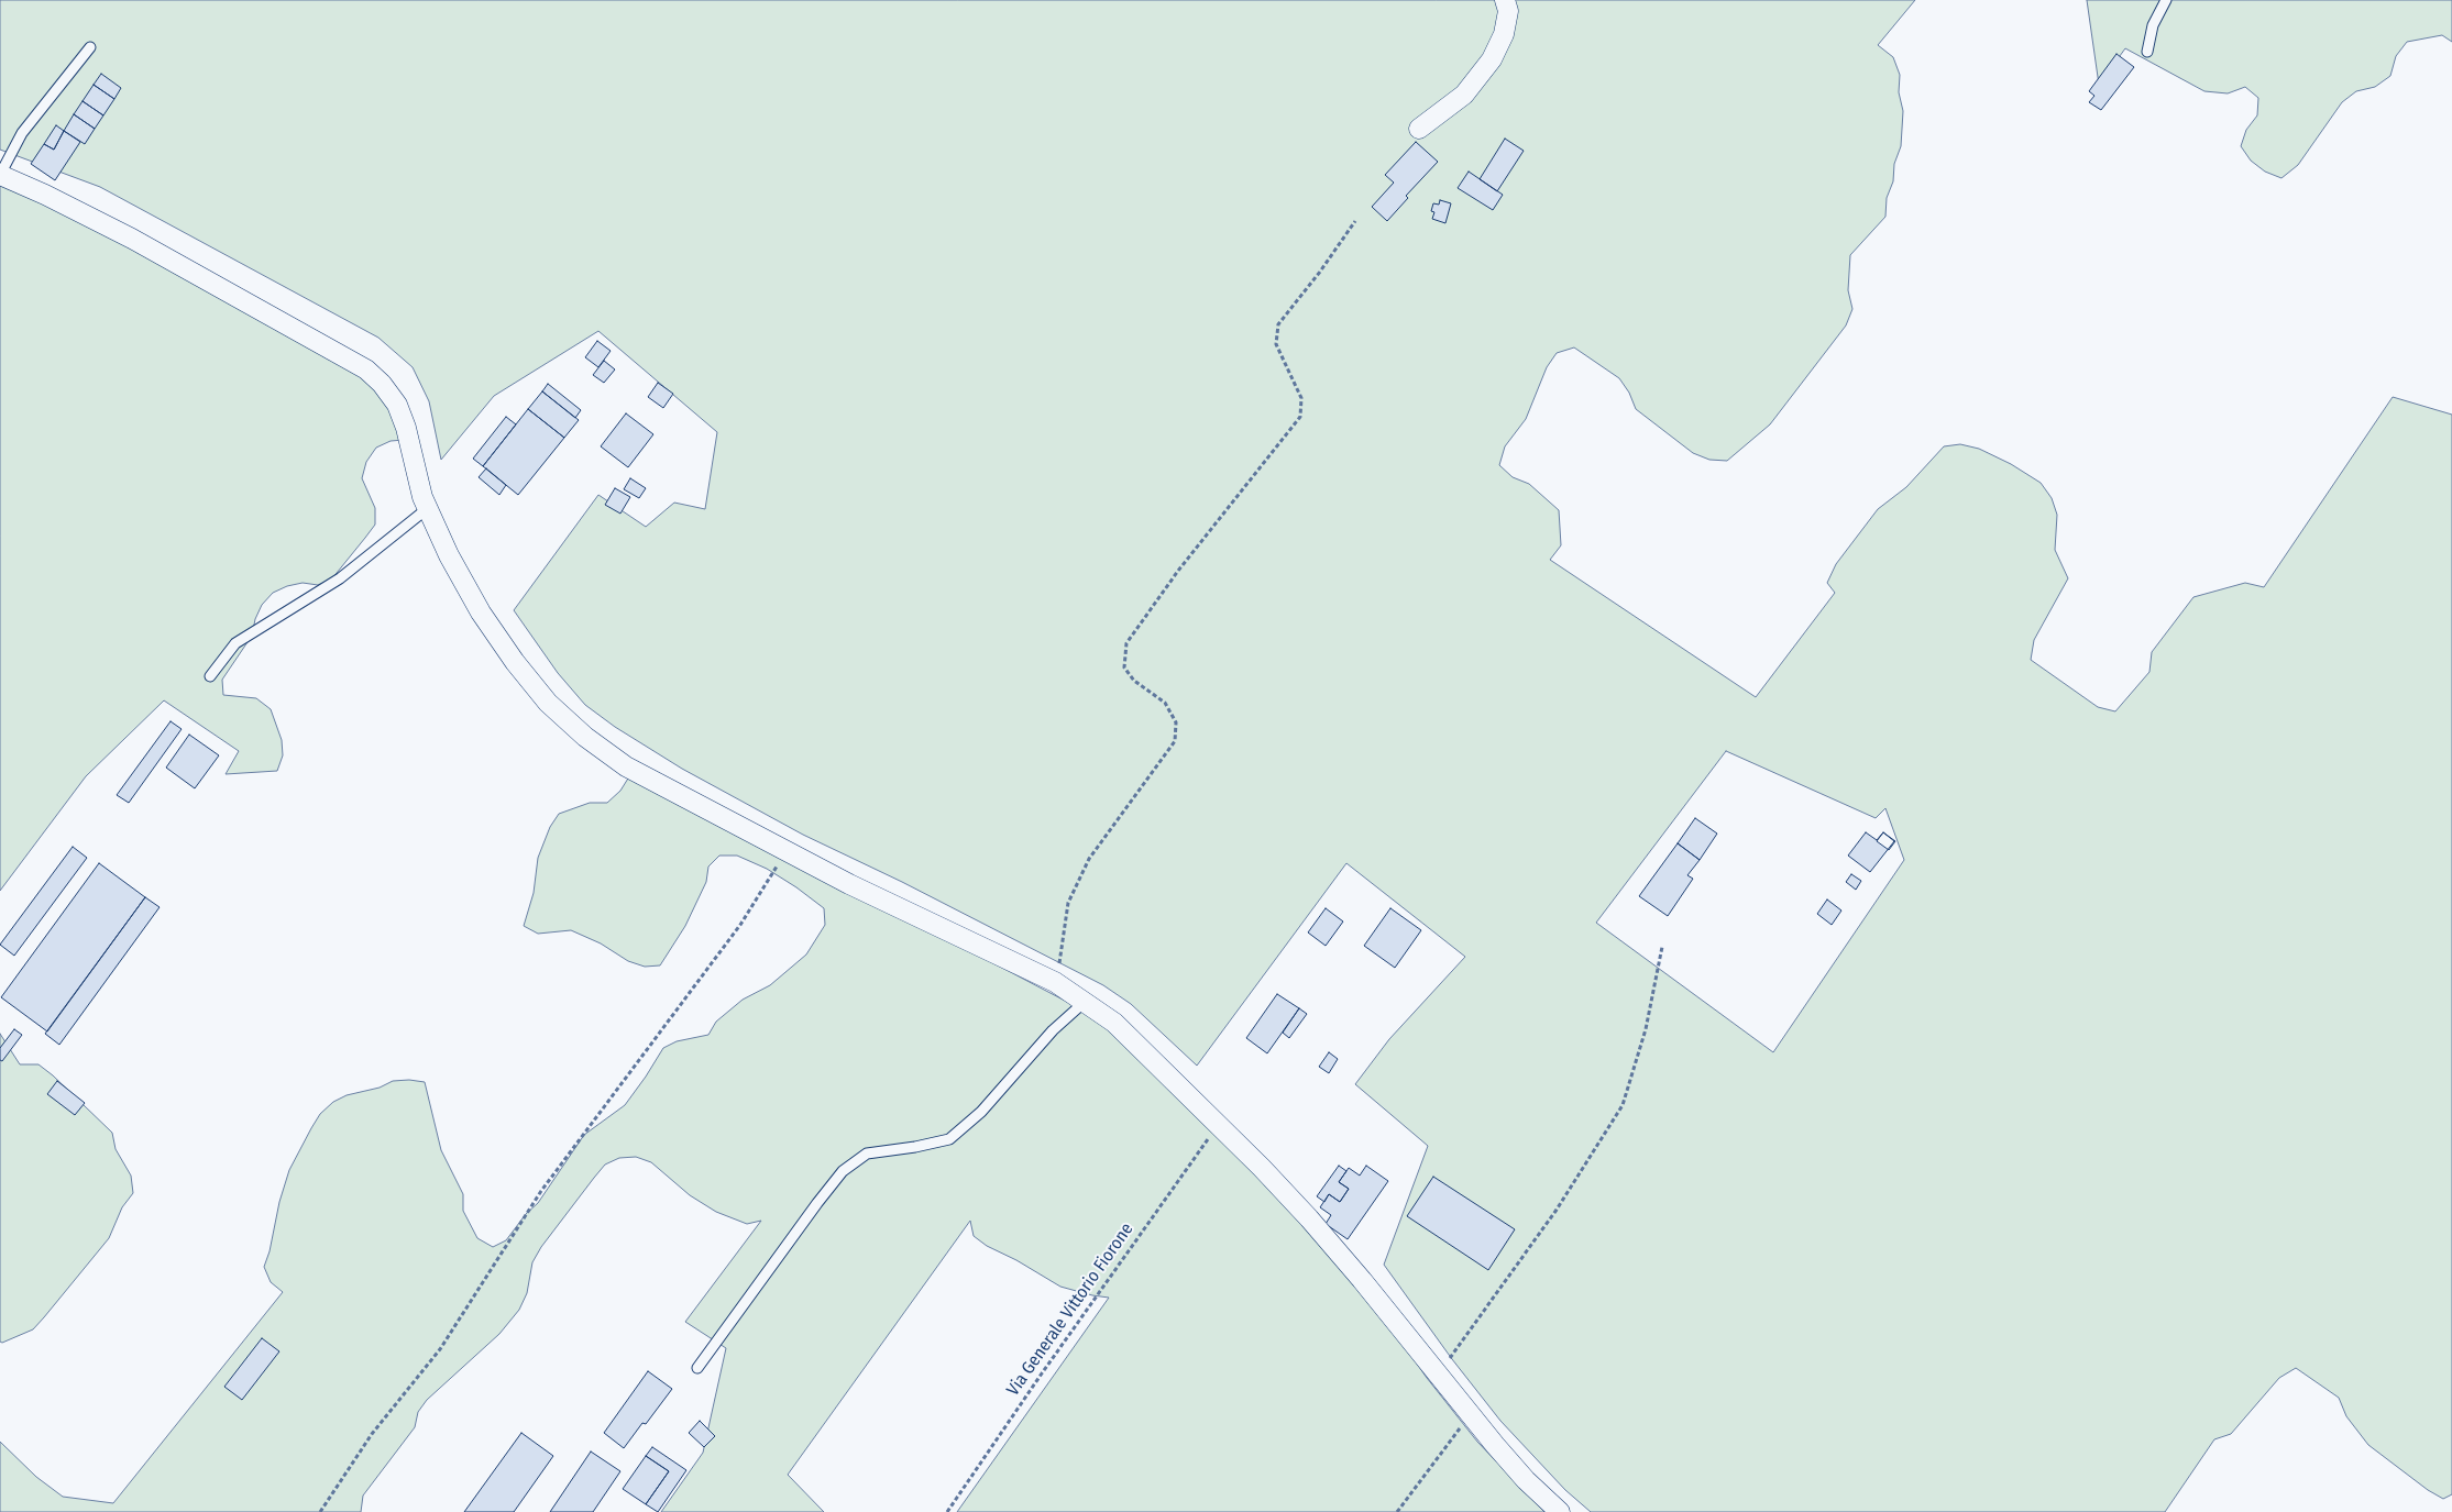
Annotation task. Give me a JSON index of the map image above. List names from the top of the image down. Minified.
{"streets":{"path":["Via Generale Vittorio Fiorone"]}}
